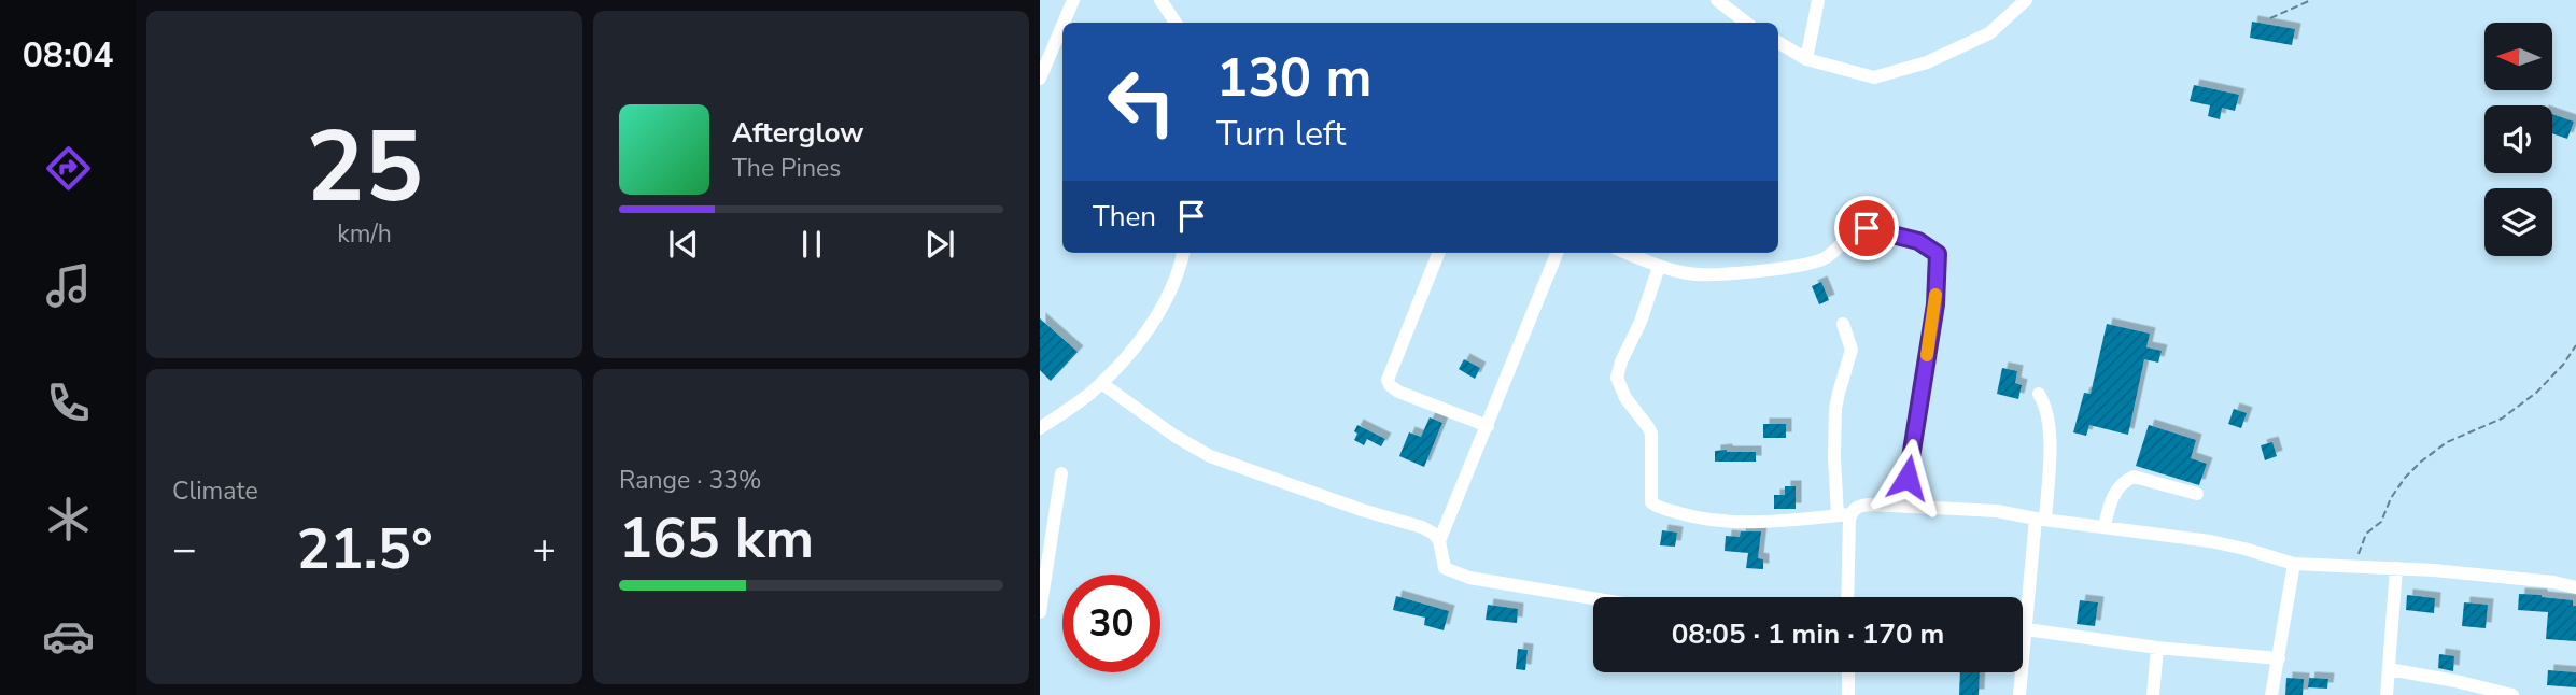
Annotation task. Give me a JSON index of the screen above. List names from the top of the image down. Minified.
{"north":"left","page":{"tabs":"08:04","tile":[["25","km/h"],"Climate",["Range · 33%","165 km"]],"turn":["130 m","Turn left"],"song":["Afterglow","The Pines"],"then":"Then","heat":["−","21.5°","+"],"limit":"30","trip":"08:05 · 1 min · 170 m"}}
